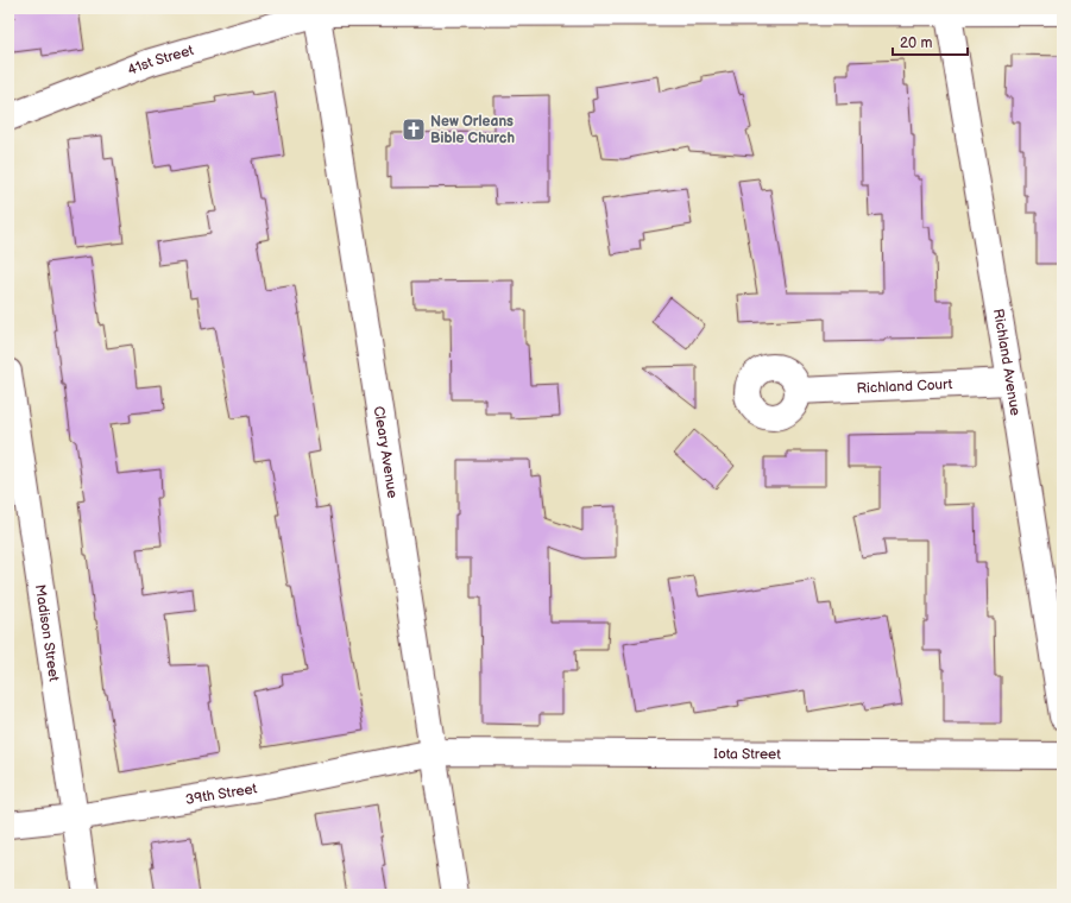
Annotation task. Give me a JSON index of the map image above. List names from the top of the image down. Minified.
{"streets":{"street":["41st Street","Richland Avenue","Richland Court","Cleary Avenue","Madison Street","Iota Street","39th Street"]},"crossings":[["41st Street","Richland Avenue"],["41st Street","Cleary Avenue"],["Richland Avenue","Richland Court"],["Cleary Avenue","Iota Street"],["Cleary Avenue","39th Street"],["Madison Street","39th Street"],["Iota Street","39th Street"]],"places":{"church":["New Orleans Bible Church"]},"scale_bar":"20 m"}
